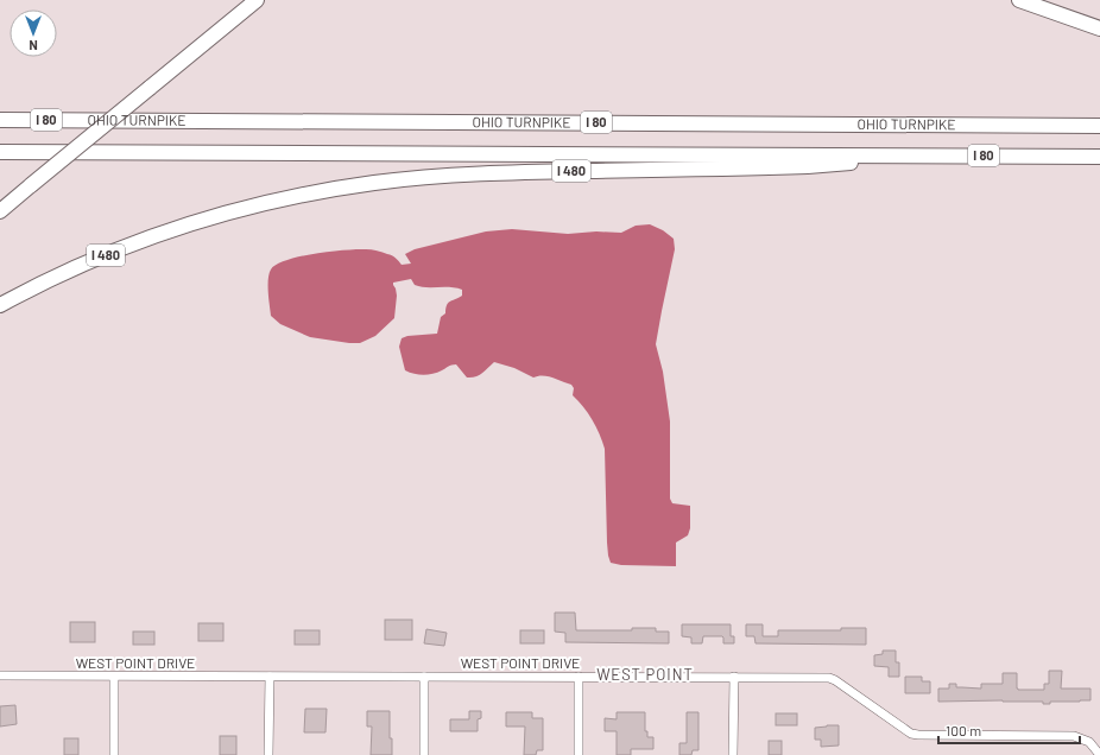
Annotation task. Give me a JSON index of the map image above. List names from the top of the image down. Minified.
{"streets":{"highway":["I 80","OHIO TURNPIKE","I 480"],"street":["WEST POINT DRIVE"]},"crossings":[["OHIO TURNPIKE","I 480"]],"districts":["WEST POINT"],"scale_bar":"100 m","north":"bottom"}
